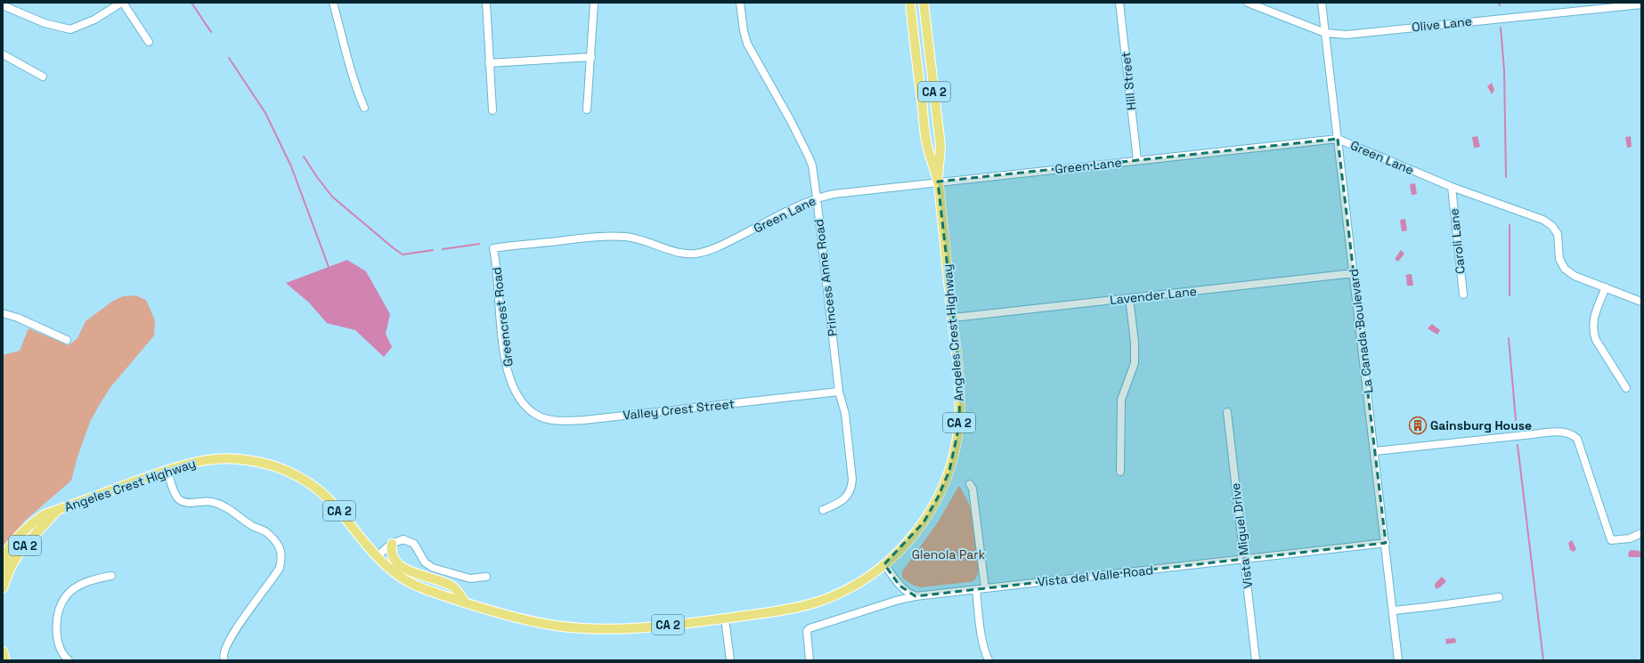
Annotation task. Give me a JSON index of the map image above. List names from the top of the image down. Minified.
{"streets":{"main road":["CA 2","Angeles Crest Highway"],"street":["Olive Lane","Hill Street","Green Lane","Caroli Lane","Princess Anne Road","Lavender Lane","Greencrest Road","La Canada Boulevard","Valley Crest Street","Vista Miguel Drive","Vista del Valle Road"]},"crossings":[["Olive Lane","La Canada Boulevard"],["Hill Street","Green Lane"],["Green Lane","Caroli Lane"],["Green Lane","Princess Anne Road"],["Green Lane","Greencrest Road"],["Green Lane","La Canada Boulevard"],["Green Lane","Angeles Crest Highway"],["Princess Anne Road","Valley Crest Street"],["Lavender Lane","La Canada Boulevard"],["Lavender Lane","Angeles Crest Highway"],["Greencrest Road","Valley Crest Street"],["La Canada Boulevard","Vista del Valle Road"],["Vista Miguel Drive","Vista del Valle Road"]],"parks":["Glenola Park"],"places":{"building":["Gainsburg House"]}}
